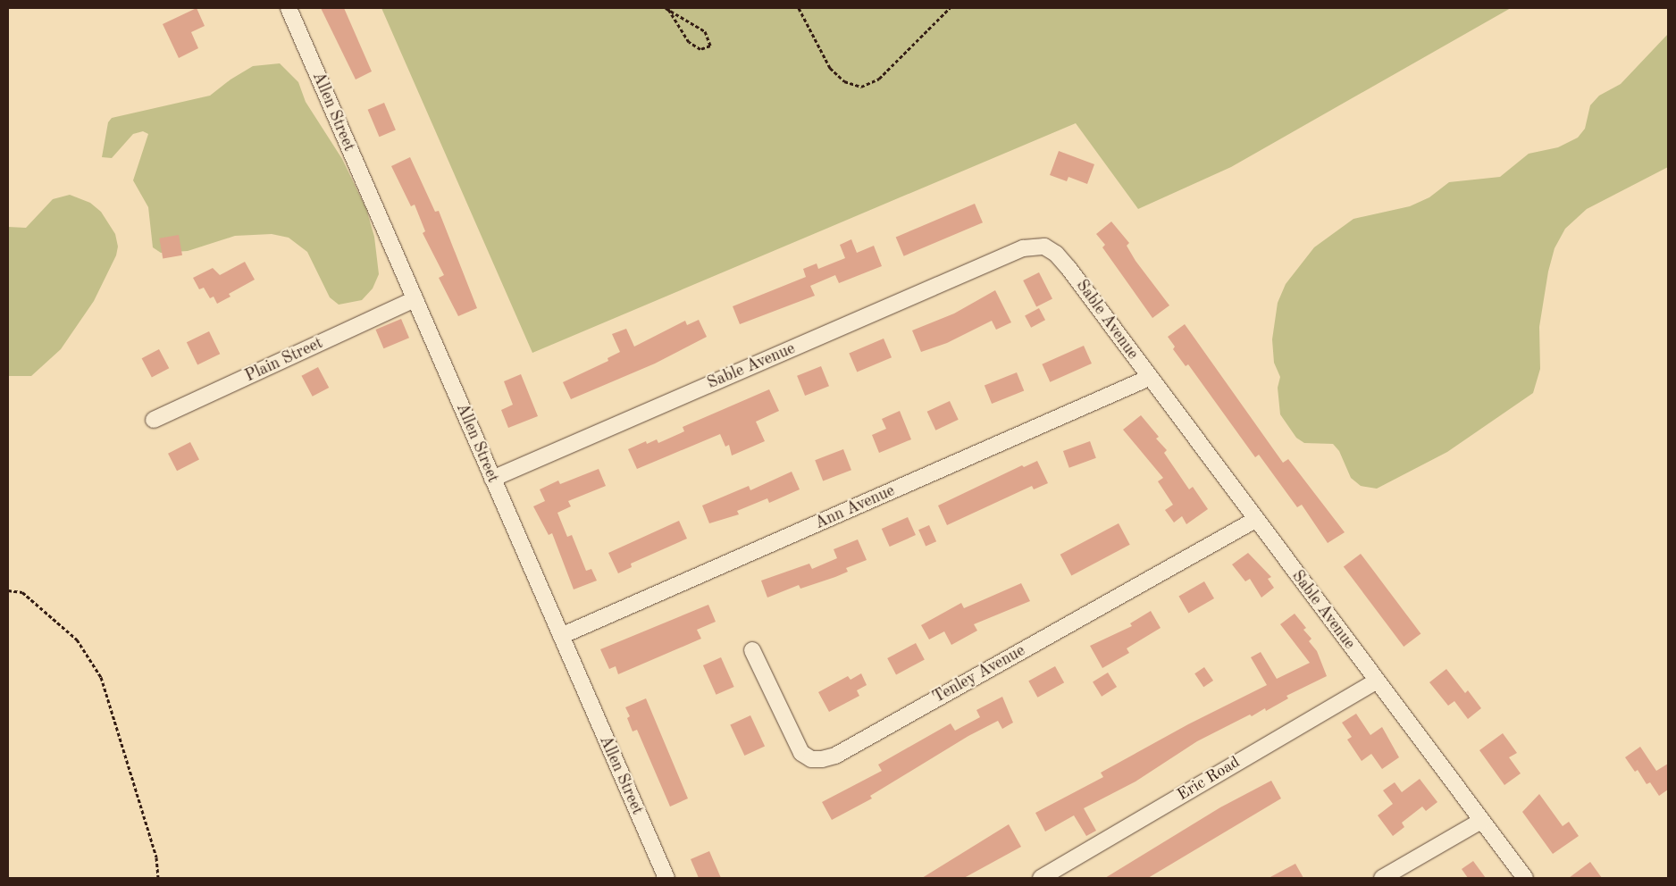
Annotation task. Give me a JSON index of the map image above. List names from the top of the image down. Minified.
{"streets":{"street":["Allen Street","Sable Avenue","Plain Street","Ann Avenue","Tenley Avenue","Eric Road"]},"crossings":[["Allen Street","Sable Avenue"],["Allen Street","Plain Street"],["Allen Street","Ann Avenue"],["Sable Avenue","Ann Avenue"],["Sable Avenue","Tenley Avenue"],["Sable Avenue","Eric Road"]]}
